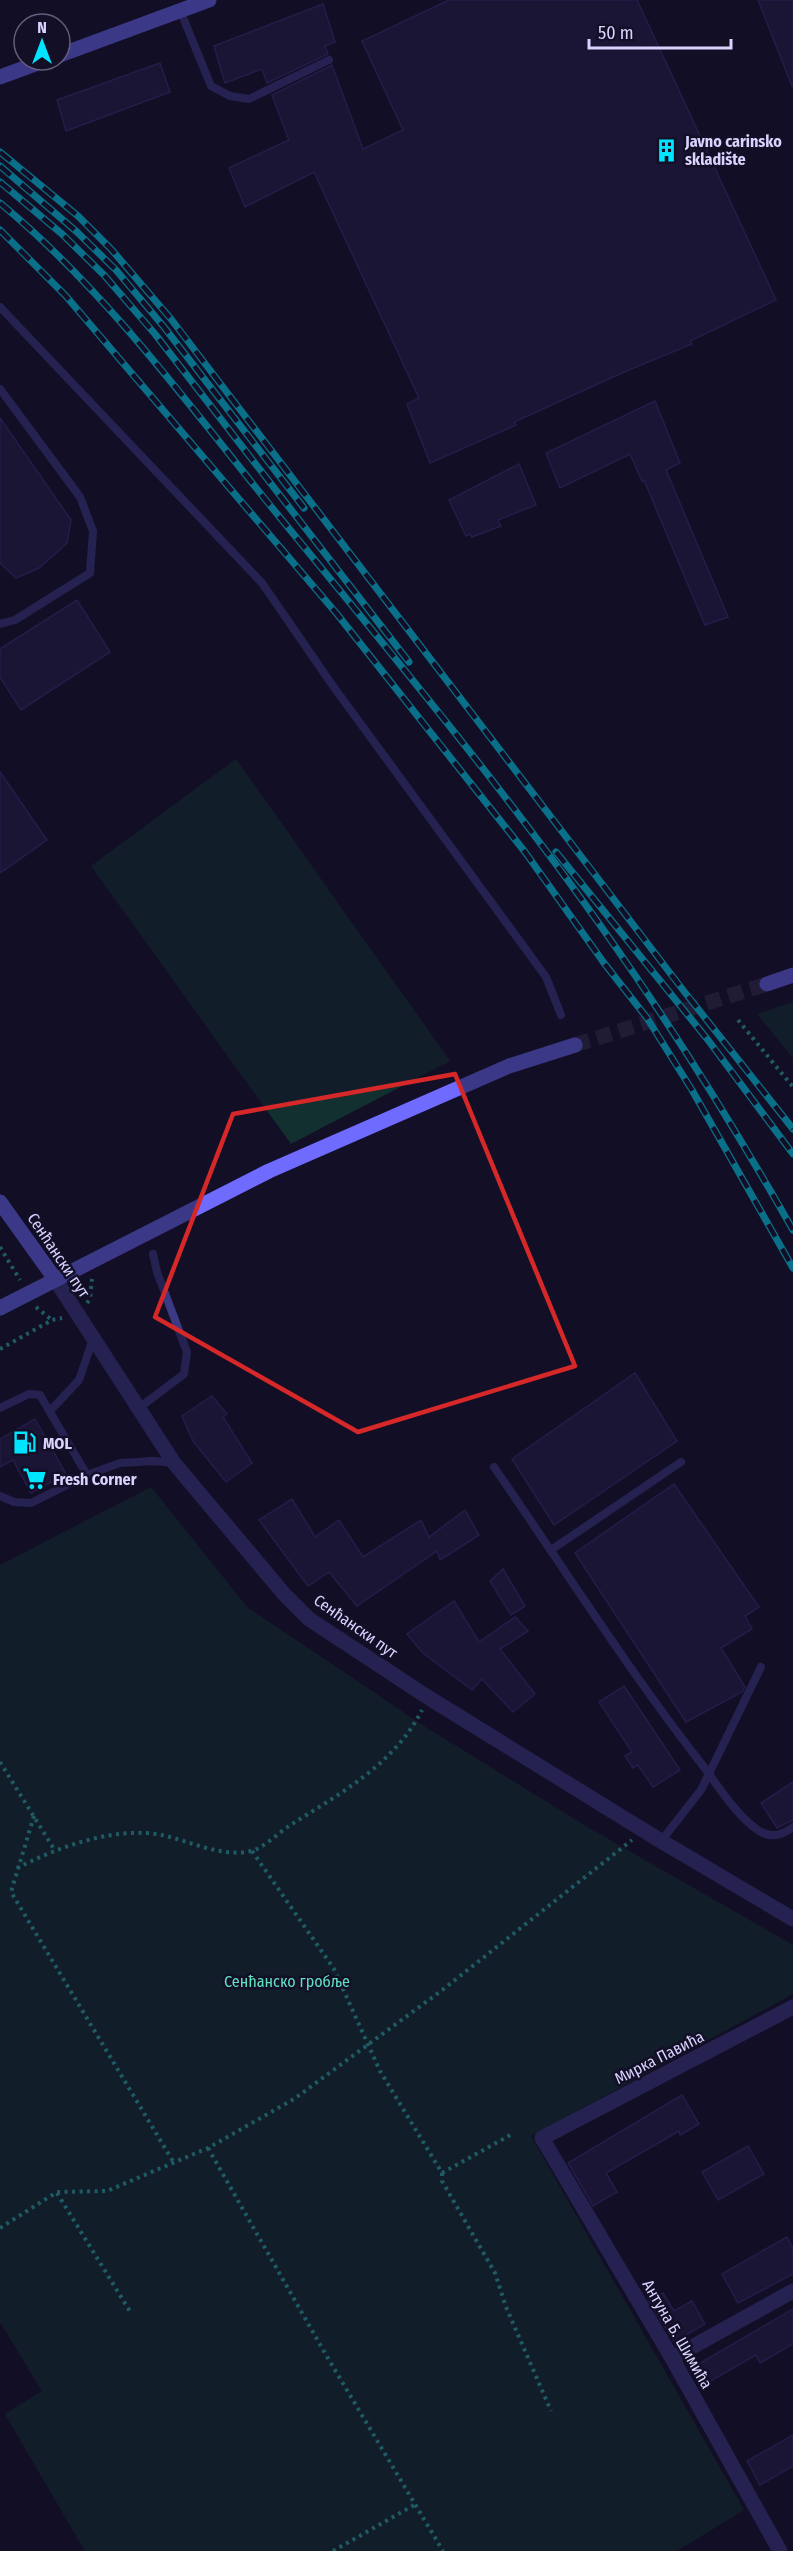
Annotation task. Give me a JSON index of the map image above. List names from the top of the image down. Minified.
{"streets":{"main road":["Сенћански пут"],"street":["Мирка Павића","Антуна Б. Шимића"]},"crossings":[["Мирка Павића","Антуна Б. Шимића"]],"parks":["Сенћанско гробље"],"places":{"building":["Javno carinsko skladište"],"fuel station":["MOL"],"supermarket":["Fresh Corner"]},"scale_bar":"50 m","north":"top"}
